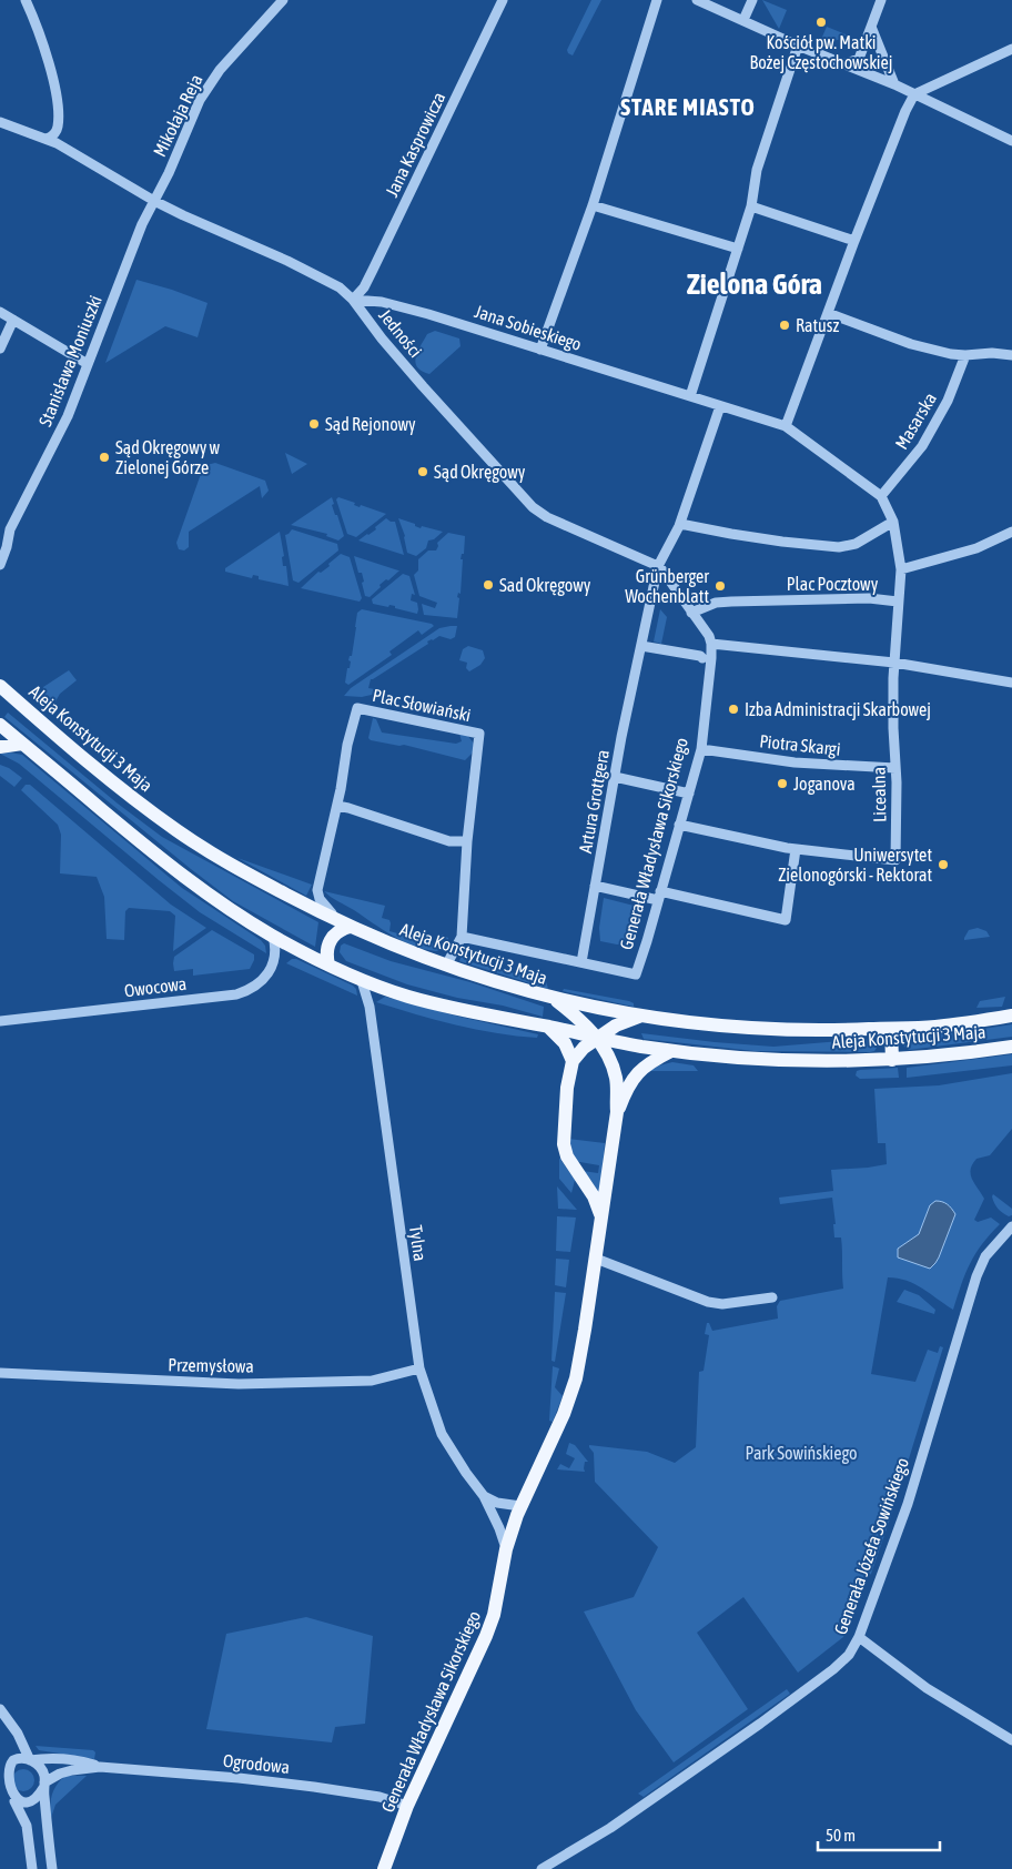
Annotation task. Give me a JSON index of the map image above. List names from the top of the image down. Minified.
{"streets":{"main road":["Aleja Konstytucji 3 Maja","Generała Władysława Sikorskiego"],"street":["Mikołaja Reja","Jana Kasprowicza","Jana Sobieskiego","Jedności","Stanisława Moniuszki","Masarska","Plac Pocztowy","Plac Słowiański","Piotra Skargi","Licealna","Artura Grottgera","Owocowa","Tylna","Przemysłowa","Generała Józefa Sowińskiego","Ogrodowa"]},"crossings":[["Mikołaja Reja","Jedności"],["Mikołaja Reja","Stanisława Moniuszki"],["Jana Kasprowicza","Jana Sobieskiego"],["Jana Kasprowicza","Jedności"],["Jana Sobieskiego","Jedności"],["Jana Sobieskiego","Masarska"],["Jedności","Stanisława Moniuszki"],["Jedności","Plac Pocztowy"],["Jedności","Generała Władysława Sikorskiego"],["Plac Pocztowy","Licealna"],["Plac Słowiański","Aleja Konstytucji 3 Maja"],["Plac Słowiański","Generała Władysława Sikorskiego"],["Aleja Konstytucji 3 Maja","Generała Władysława Sikorskiego"],["Aleja Konstytucji 3 Maja","Owocowa"],["Aleja Konstytucji 3 Maja","Tylna"],["Piotra Skargi","Licealna"],["Piotra Skargi","Generała Władysława Sikorskiego"],["Licealna","Generała Władysława Sikorskiego"],["Artura Grottgera","Generała Władysława Sikorskiego"],["Generała Władysława Sikorskiego","Tylna"],["Generała Władysława Sikorskiego","Ogrodowa"],["Tylna","Przemysłowa"]],"districts":["STARE MIASTO","Zielona Góra"],"parks":["Park Sowińskiego"],"places":["Kościół pw. Matki Bożej Częstochowskiej","Ratusz","Sąd Rejonowy","Sąd Okręgowy w Zielonej Górze","Sąd Okręgowy","Sad Okręgowy","Grünberger Wochenblatt","Izba Administracji Skarbowej","Joganova","Uniwersytet Zielonogórski - Rektorat"],"scale_bar":"50 m"}
